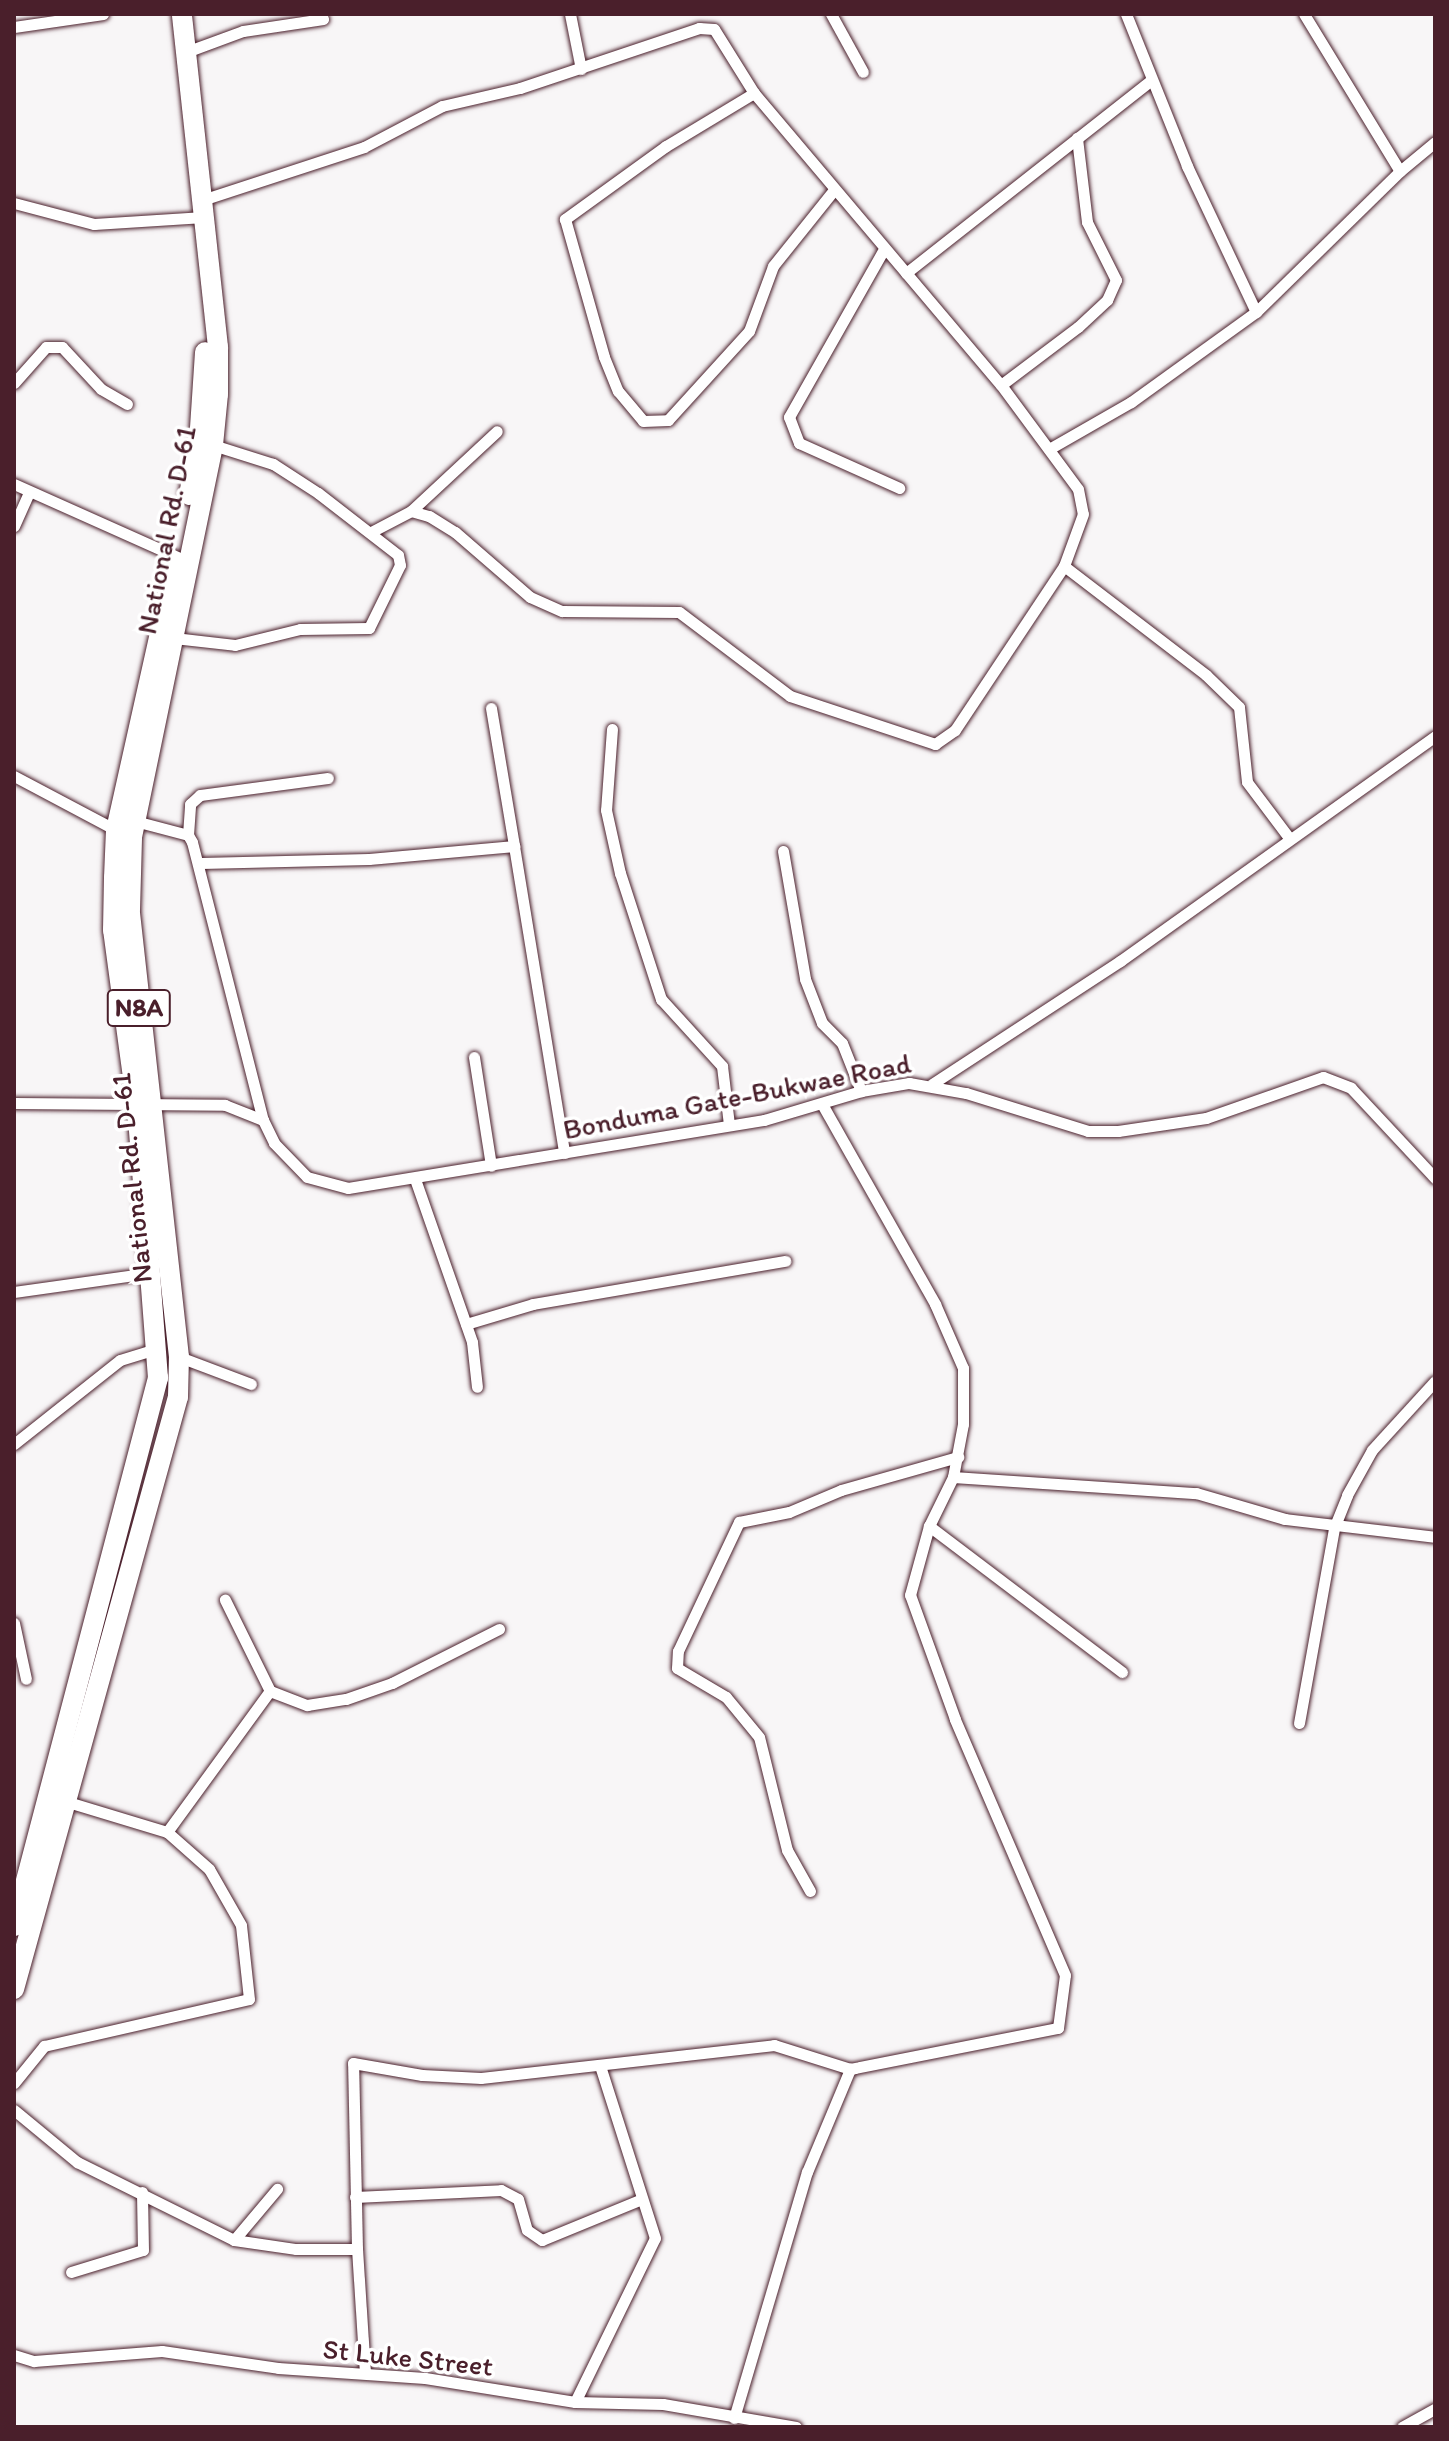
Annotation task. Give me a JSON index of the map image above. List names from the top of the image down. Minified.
{"streets":{"highway":["National Rd. D-61","N8A"],"street":["Bonduma Gate-Bukwae Road","St Luke Street"]}}
